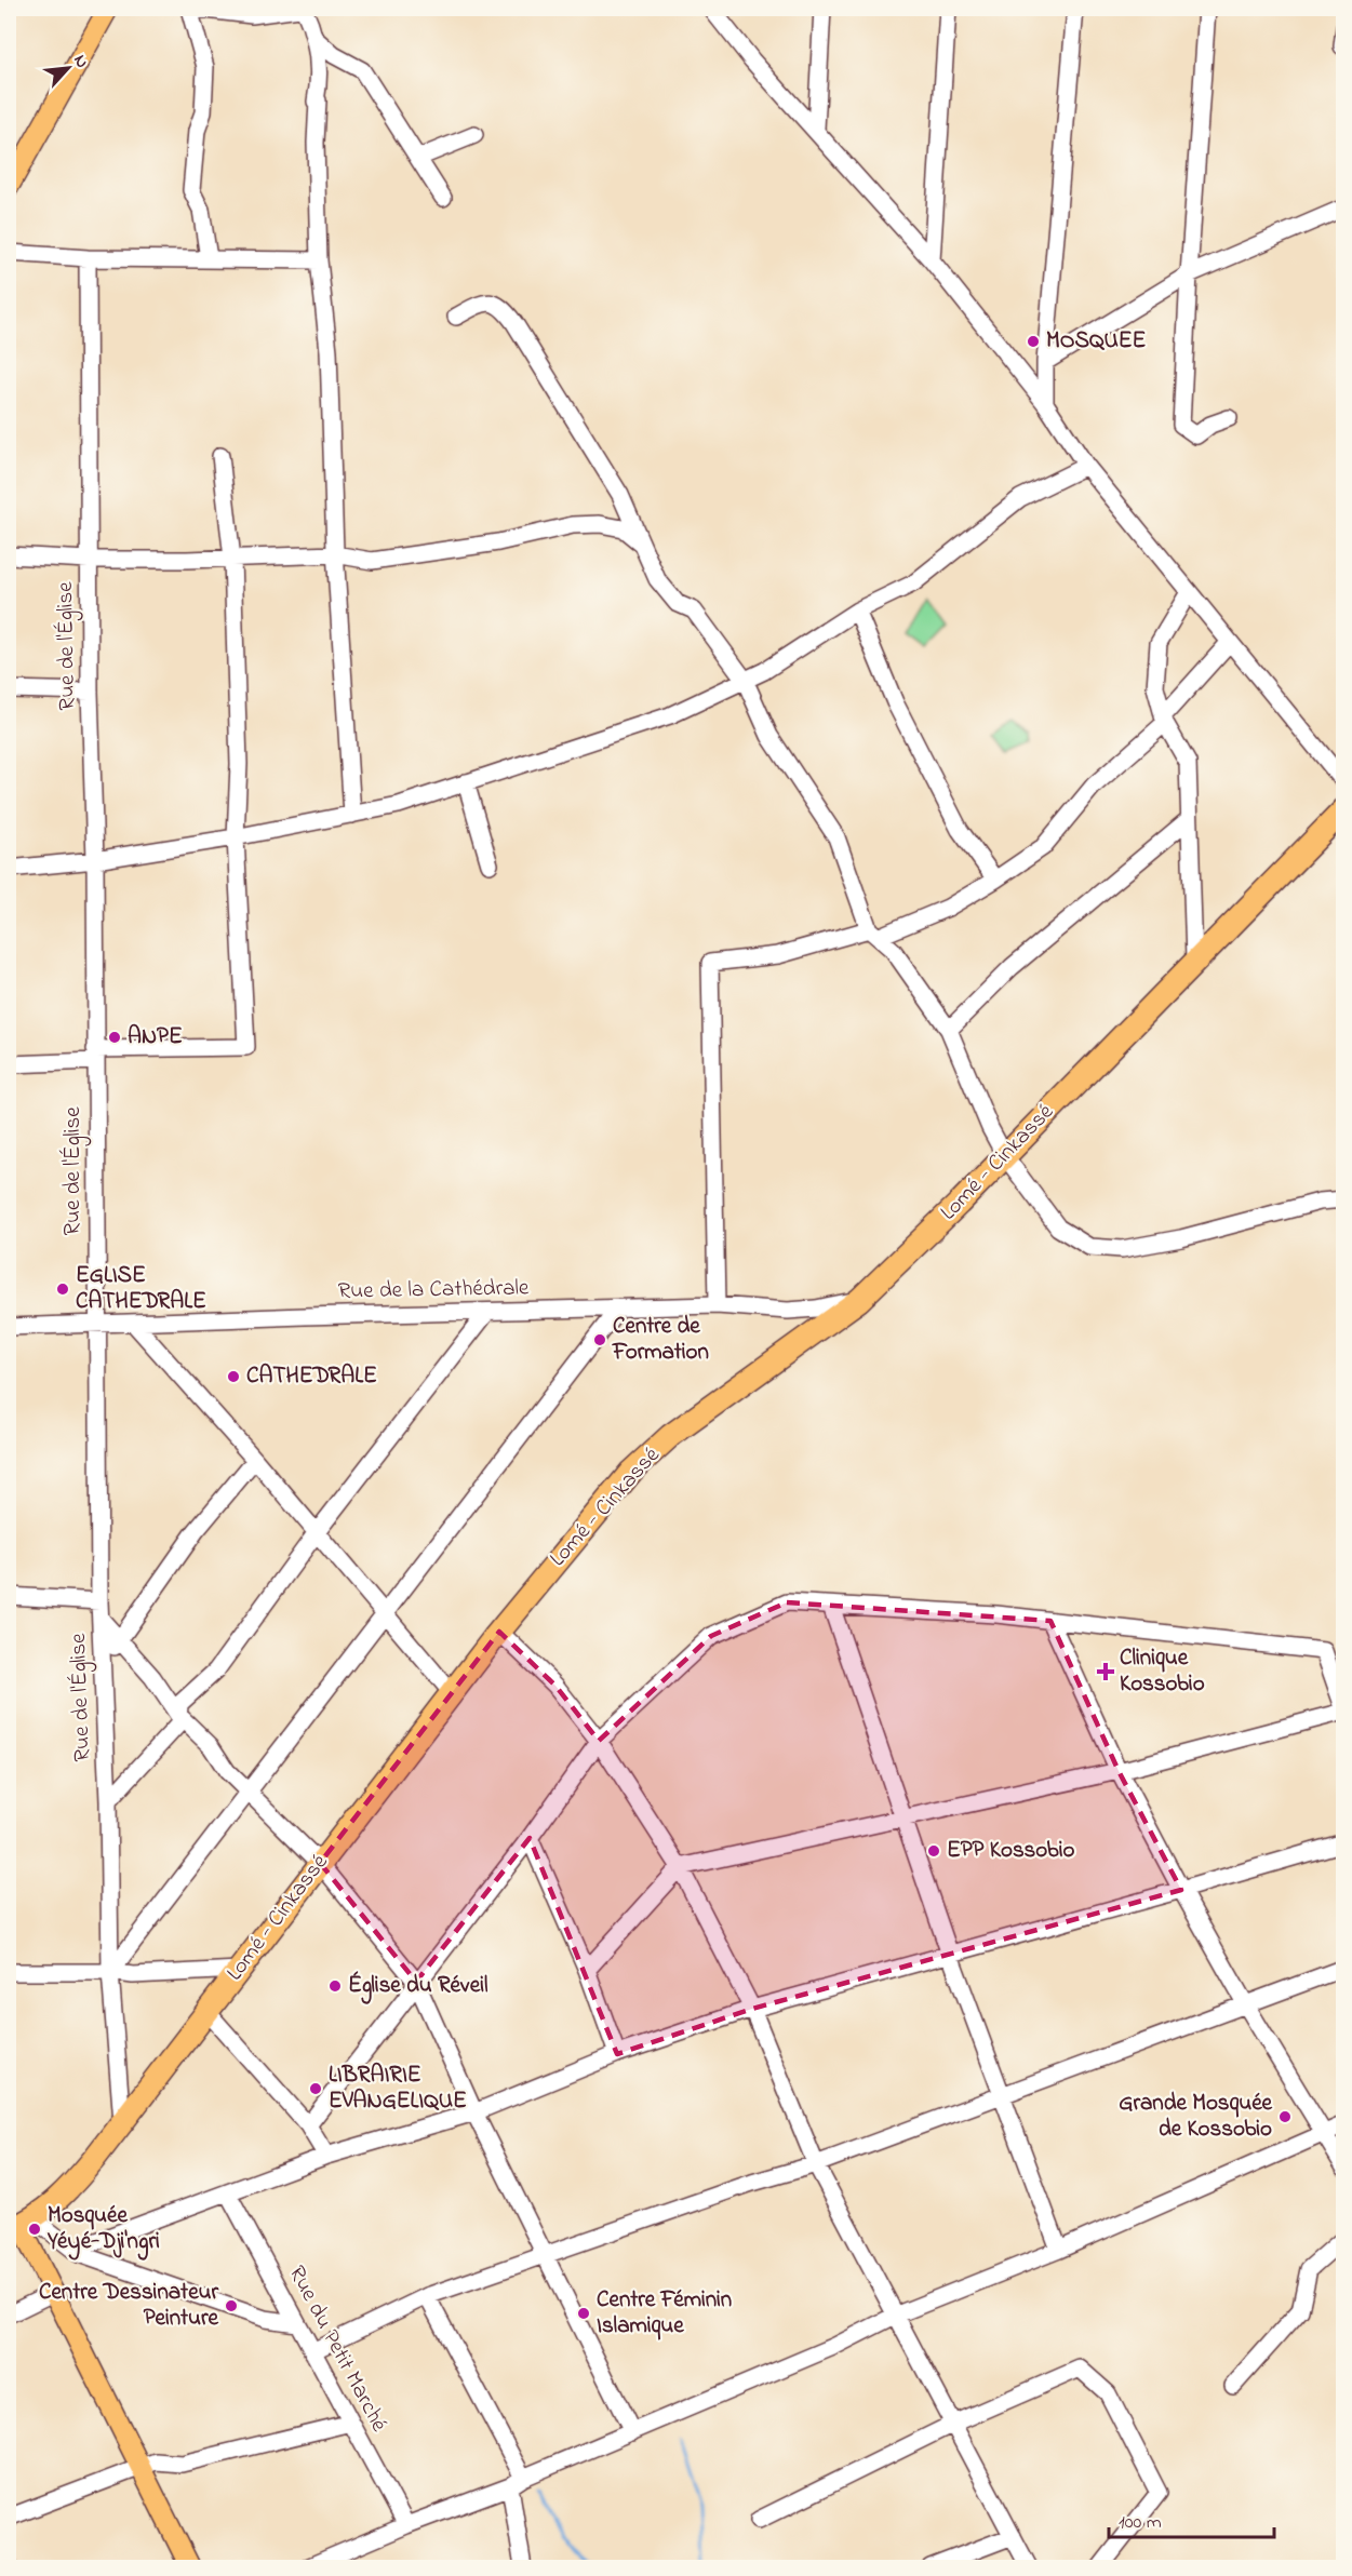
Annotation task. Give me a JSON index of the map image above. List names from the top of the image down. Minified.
{"streets":{"highway":["Lomé - Cinkassé"],"street":["Rue de l'Église","Rue de la Cathédrale","Rue du Petit Marché"]},"crossings":[["Rue de l'Église","Lomé - Cinkassé"],["Rue de l'Église","Rue de la Cathédrale"],["Lomé - Cinkassé","Rue de la Cathédrale"]],"places":{"other":["MOSQUEE","ANPE","EGLISE CATHEDRALE","Centre de Formation","CATHEDRALE","EPP Kossobio","Église du Réveil","LIBRAIRIE EVANGELIQUE","Grande Mosquée de Kossobio","Mosquée Yéyé-Dji'ngri","Centre Dessinateur Peinture","Centre Féminin Islamique"],"health":["Clinique Kossobio"]},"scale_bar":"100 m","north":"top right"}
